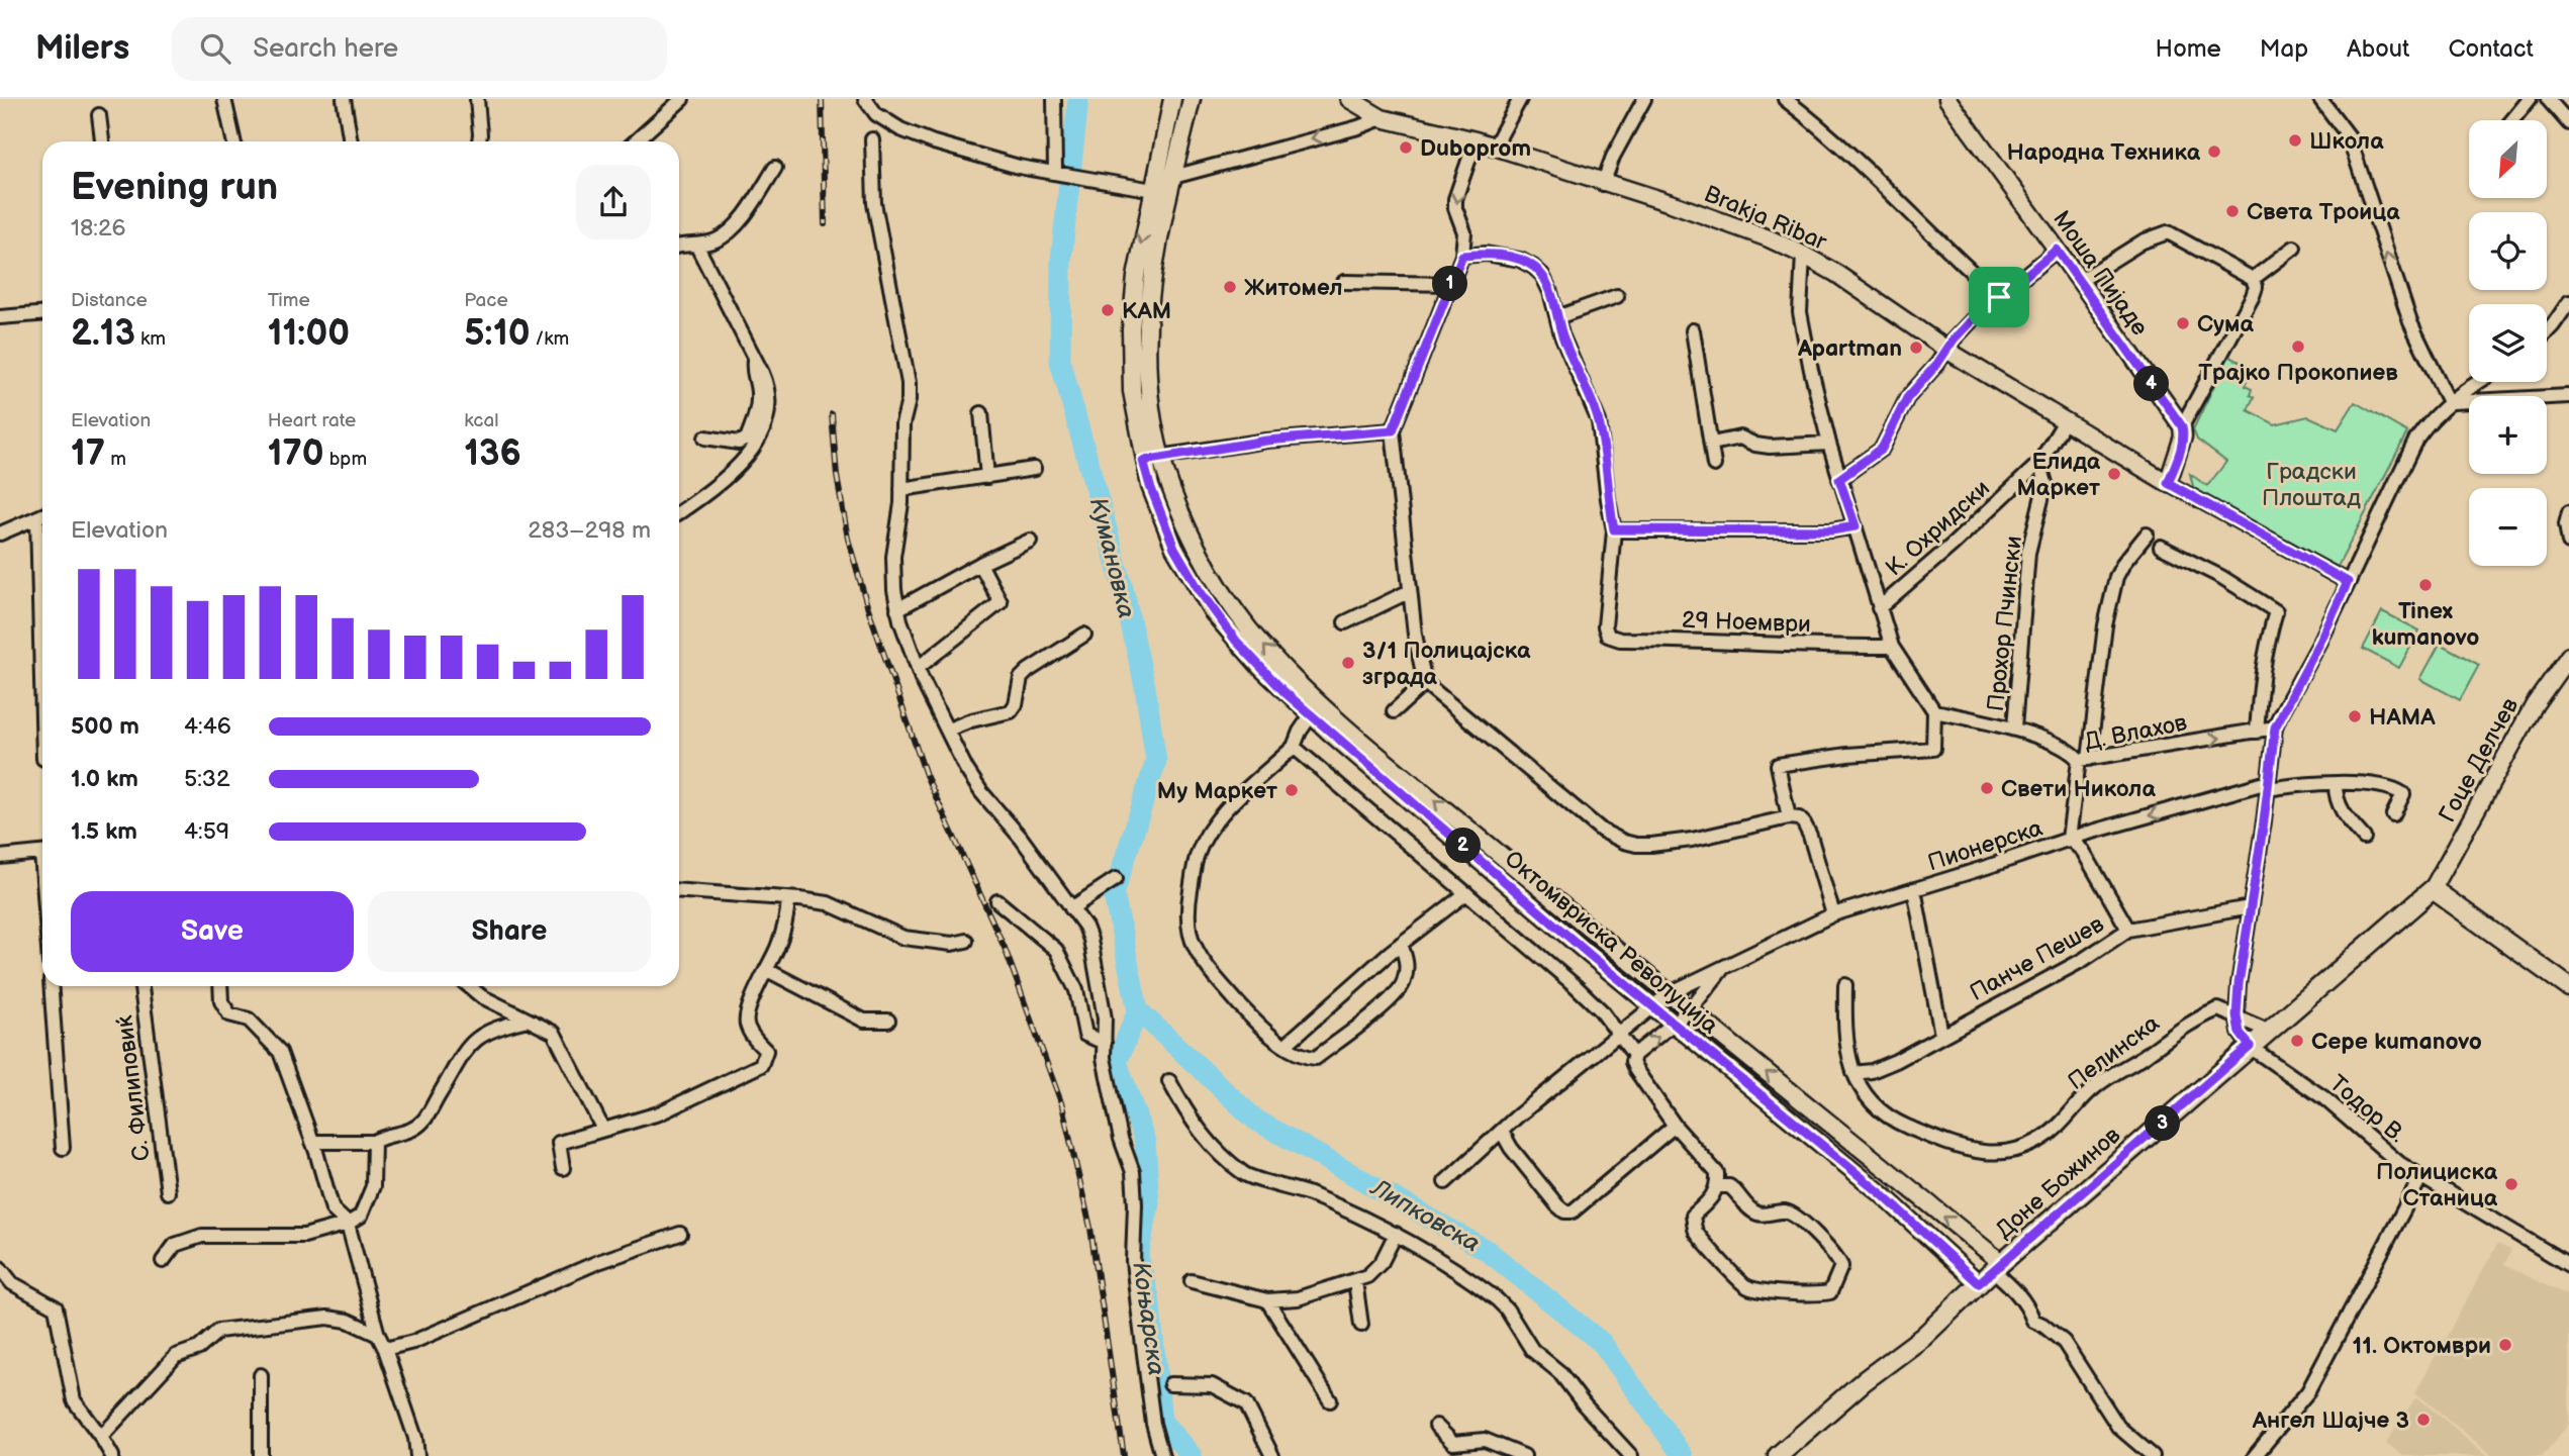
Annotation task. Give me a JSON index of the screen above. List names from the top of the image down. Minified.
{"streets":{"main road":["Доне Божинов"],"street":["Brakja Ribar","Моша Пијаде","К. Охридски","29 Ноември","Прохор Пчински","Д. Влахов","Гоце Делчев","Пионерска","Октомвриска Револуција","Панче Пешев","Пелинска","С. Филиповиќ","Тодор В."]},"crossings":[["К. Охридски","Прохор Пчински"],["Д. Влахов","Пионерска"],["Гоце Делчев","Доне Божинов"],["Пионерска","Октомвриска Револуција"],["Октомвриска Револуција","Доне Божинов"],["Панче Пешев","Пелинска"],["Пелинска","Доне Божинов"],["Тодор В.","Доне Божинов"]],"one_way":["Д. Влахов"],"water":["Кумановка","Липковска","Коњарска"],"parks":["Градски Плоштад"],"places":["Школа","Duboprom","Народна Техника","Света Троица","Житомел","КАМ","Сума","Трајко Прокопиев","Apartman","Елида Маркет","Tinex kumanovo","3/1 Полицајска зграда","НАМА","Свети Никола","Му Маркет","Cepe kumanovo","Полициска Станица","11. Октомври","Ангел Шајче 3"],"north":"bottom left","page":{"header":"Milers","search":"Search here","nav":["Home","Map","About","Contact"],"map_buttons":["+","−"],"heading":["Evening run","18:26"],"stats":[["Distance","2.13 km"],["Time","11:00"],["Pace","5:10 /km"],["Elevation","17 m"],["Heart rate","170 bpm"],["kcal","136"]],"pins":["1","4","2","3"],"chart":["Elevation","283–298 m"],"list":[{"name":"500 m","note":"4:46"},{"name":"1.0 km","note":"5:32"},{"name":"1.5 km","note":"4:59"}],"buttons":["Save","Share"]}}
